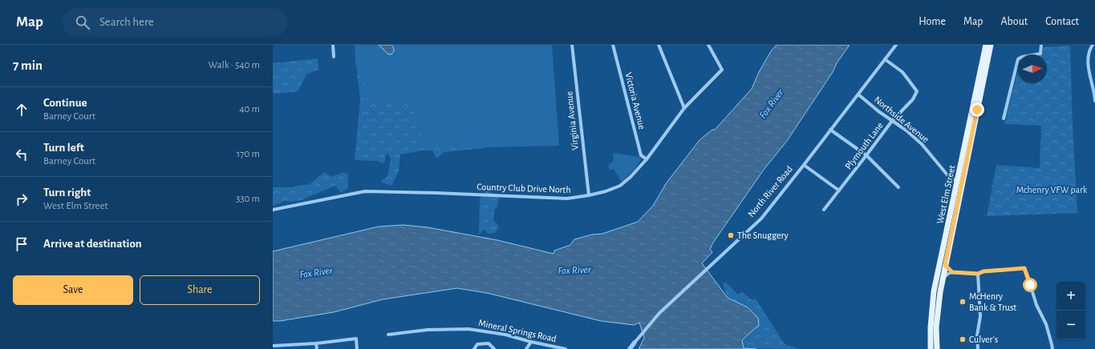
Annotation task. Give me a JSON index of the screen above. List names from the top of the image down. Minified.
{"streets":{"main road":["West Elm Street"],"street":["Victoria Avenue","Northside Avenue","Virginia Avenue","Plymouth Lane","Country Club Drive North","North River Road","Mineral Springs Road"]},"crossings":[["Victoria Avenue","Country Club Drive North"],["Northside Avenue","Plymouth Lane"],["Northside Avenue","North River Road"],["Northside Avenue","West Elm Street"],["Virginia Avenue","Country Club Drive North"],["Plymouth Lane","North River Road"]],"water":["Fox River"],"parks":["Mchenry VFW park"],"places":["The Snuggery","McHenry Bank & Trust","Culver's"],"north":"right","page":{"header":"Map","search":"Search here","nav":["Home","Map","About","Contact"],"heading":["7 min","Walk · 540 m"],"list":[["Continue","Barney Court","40 m"],["Turn left","Barney Court","170 m"],["Turn right","West Elm Street","330 m"],"Arrive at destination"],"buttons":["Save","Share"],"map_buttons":["+","−"]}}
